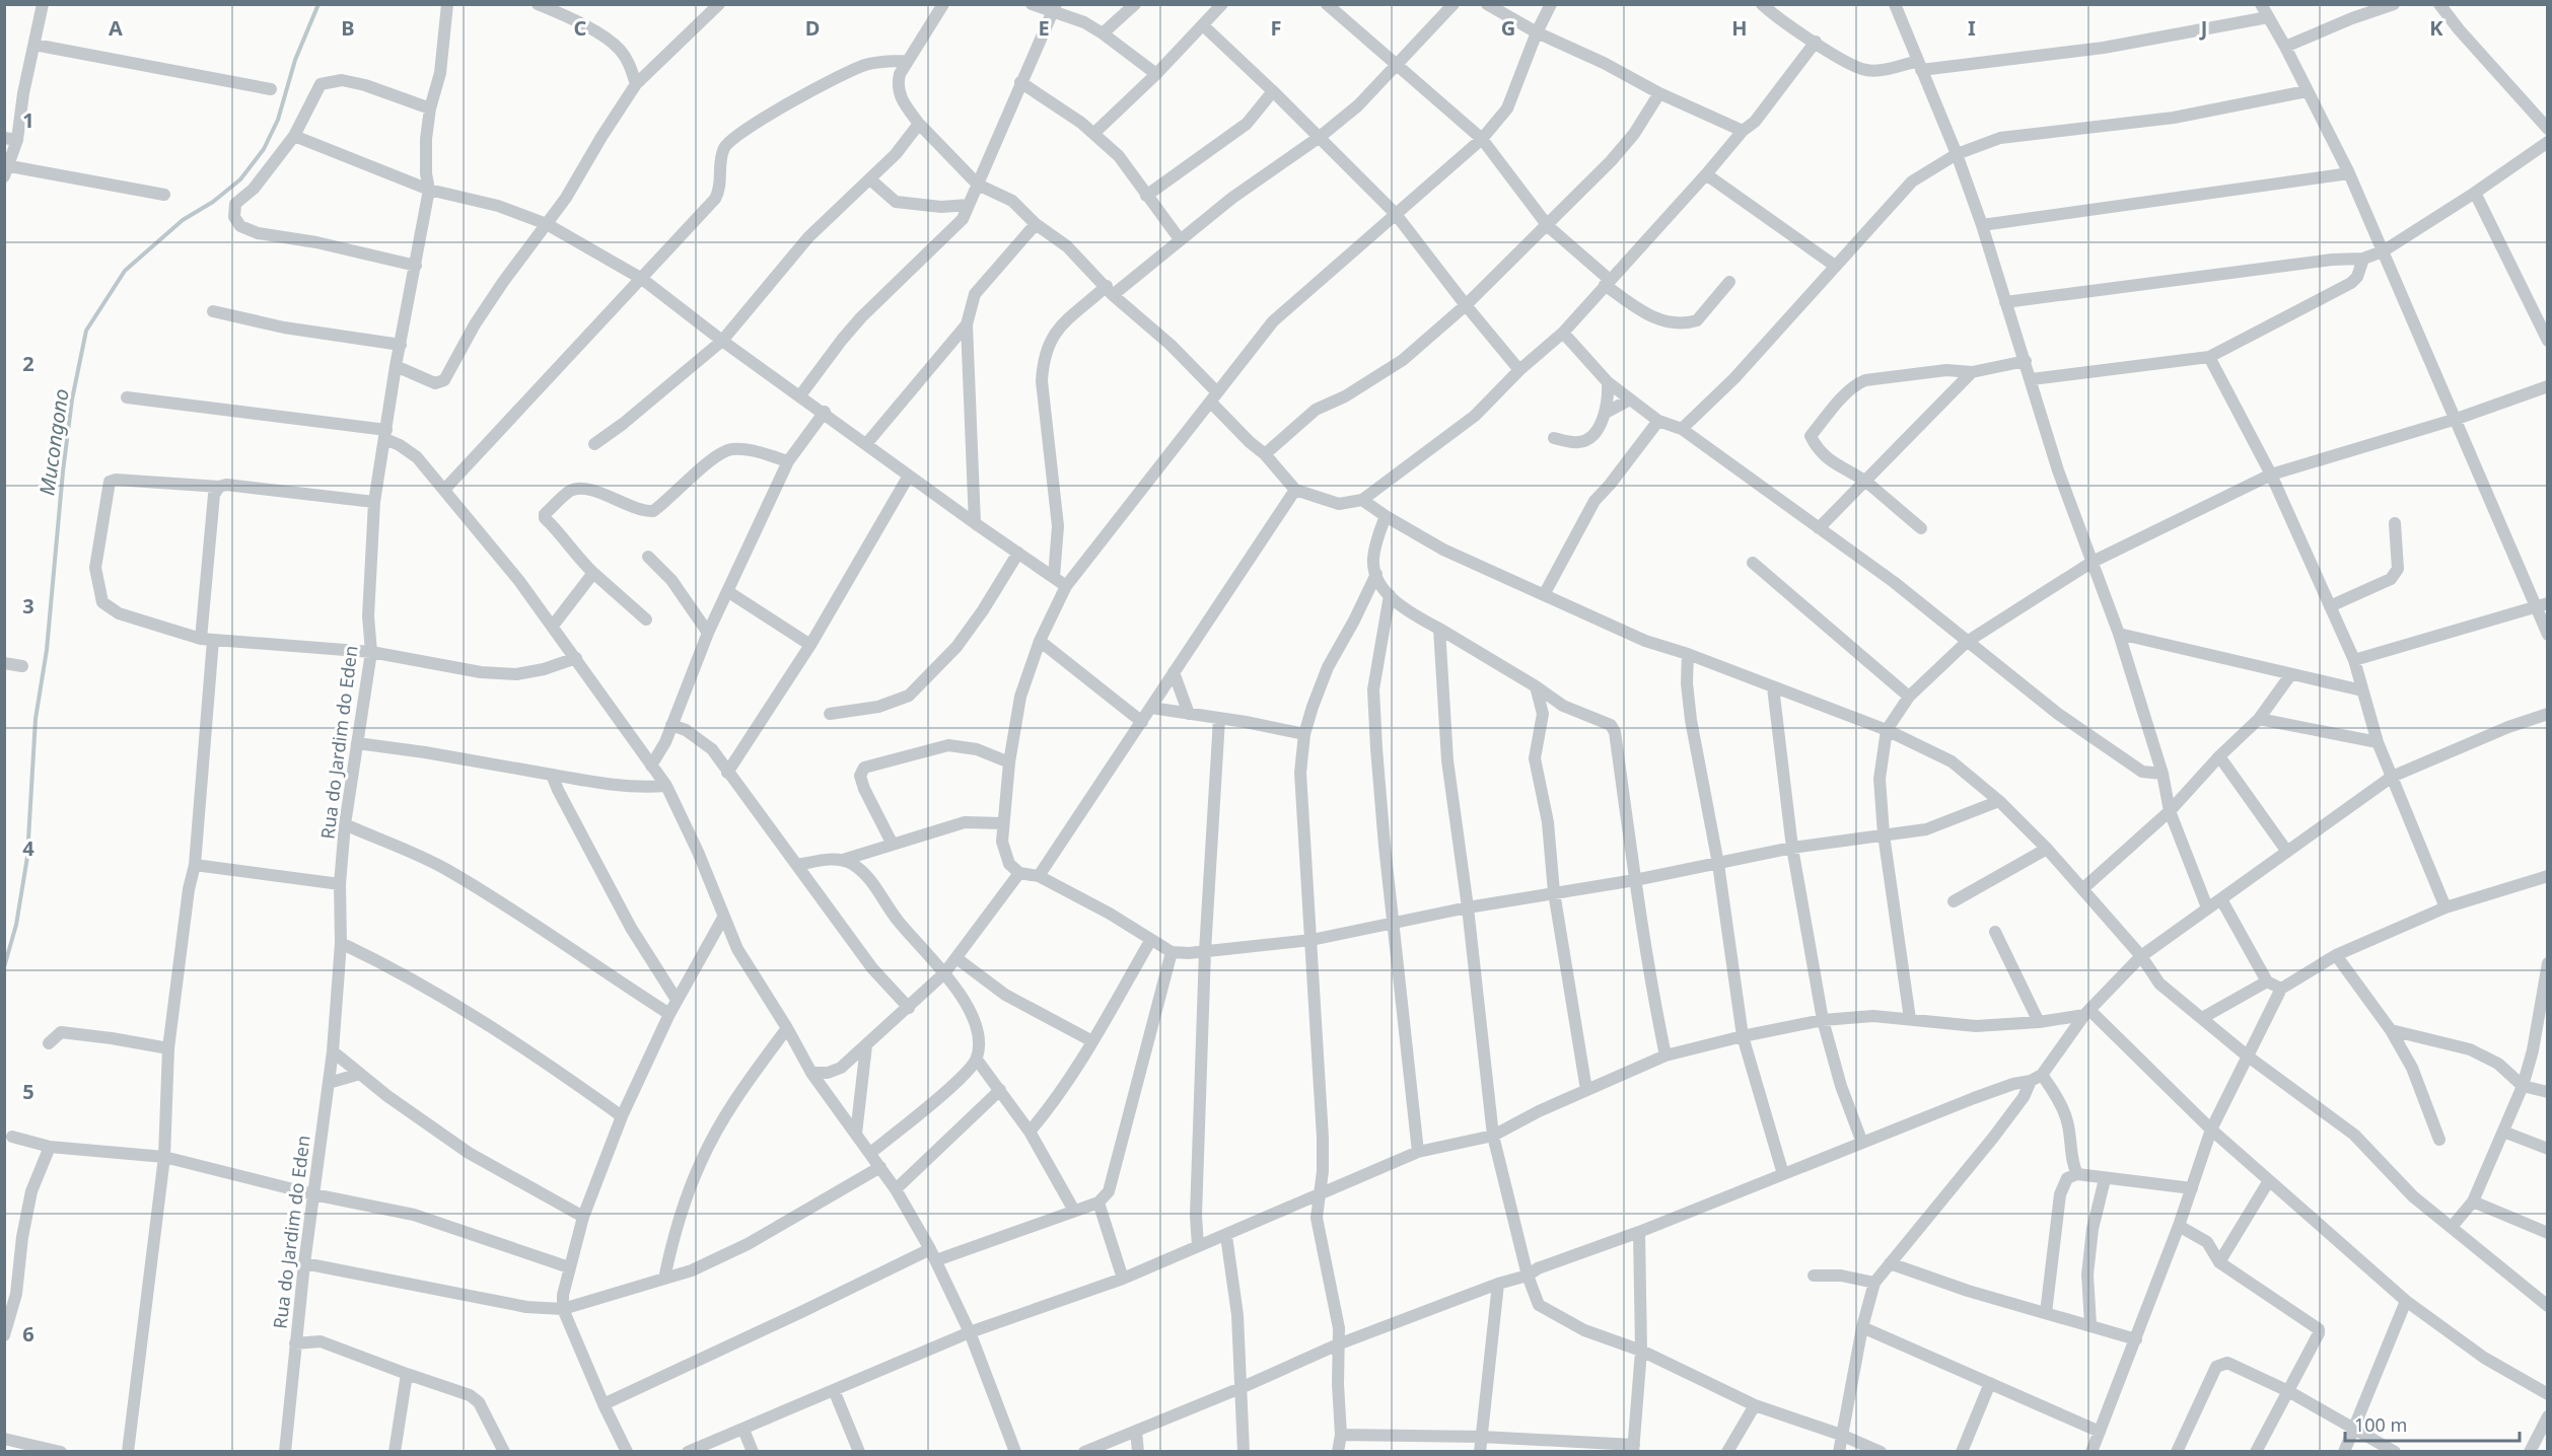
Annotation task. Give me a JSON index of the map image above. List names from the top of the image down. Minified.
{"streets":{"street":["Rua do Jardim do Eden"]},"water":["Mucongono"],"scale_bar":"100 m","grid":{"columns":["A","B","C","D","E","F","G","H","I","J","K"],"rows":["1","2","3","4","5","6"]}}
